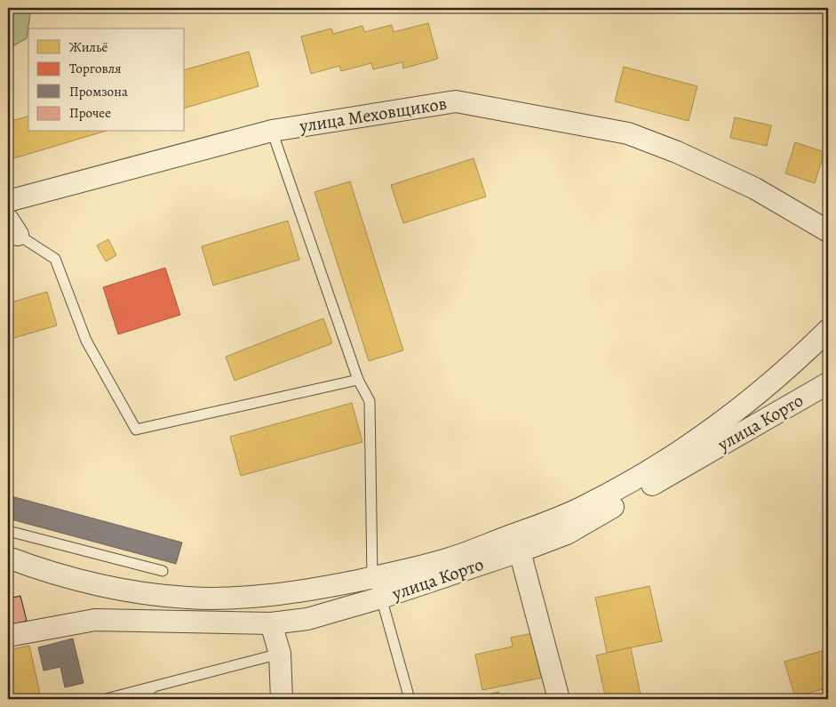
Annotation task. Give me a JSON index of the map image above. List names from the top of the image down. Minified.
{"streets":{"street":["улица Меховщиков","улица Корто"]},"legend":["Жильё","Торговля","Промзона","Прочее"]}
